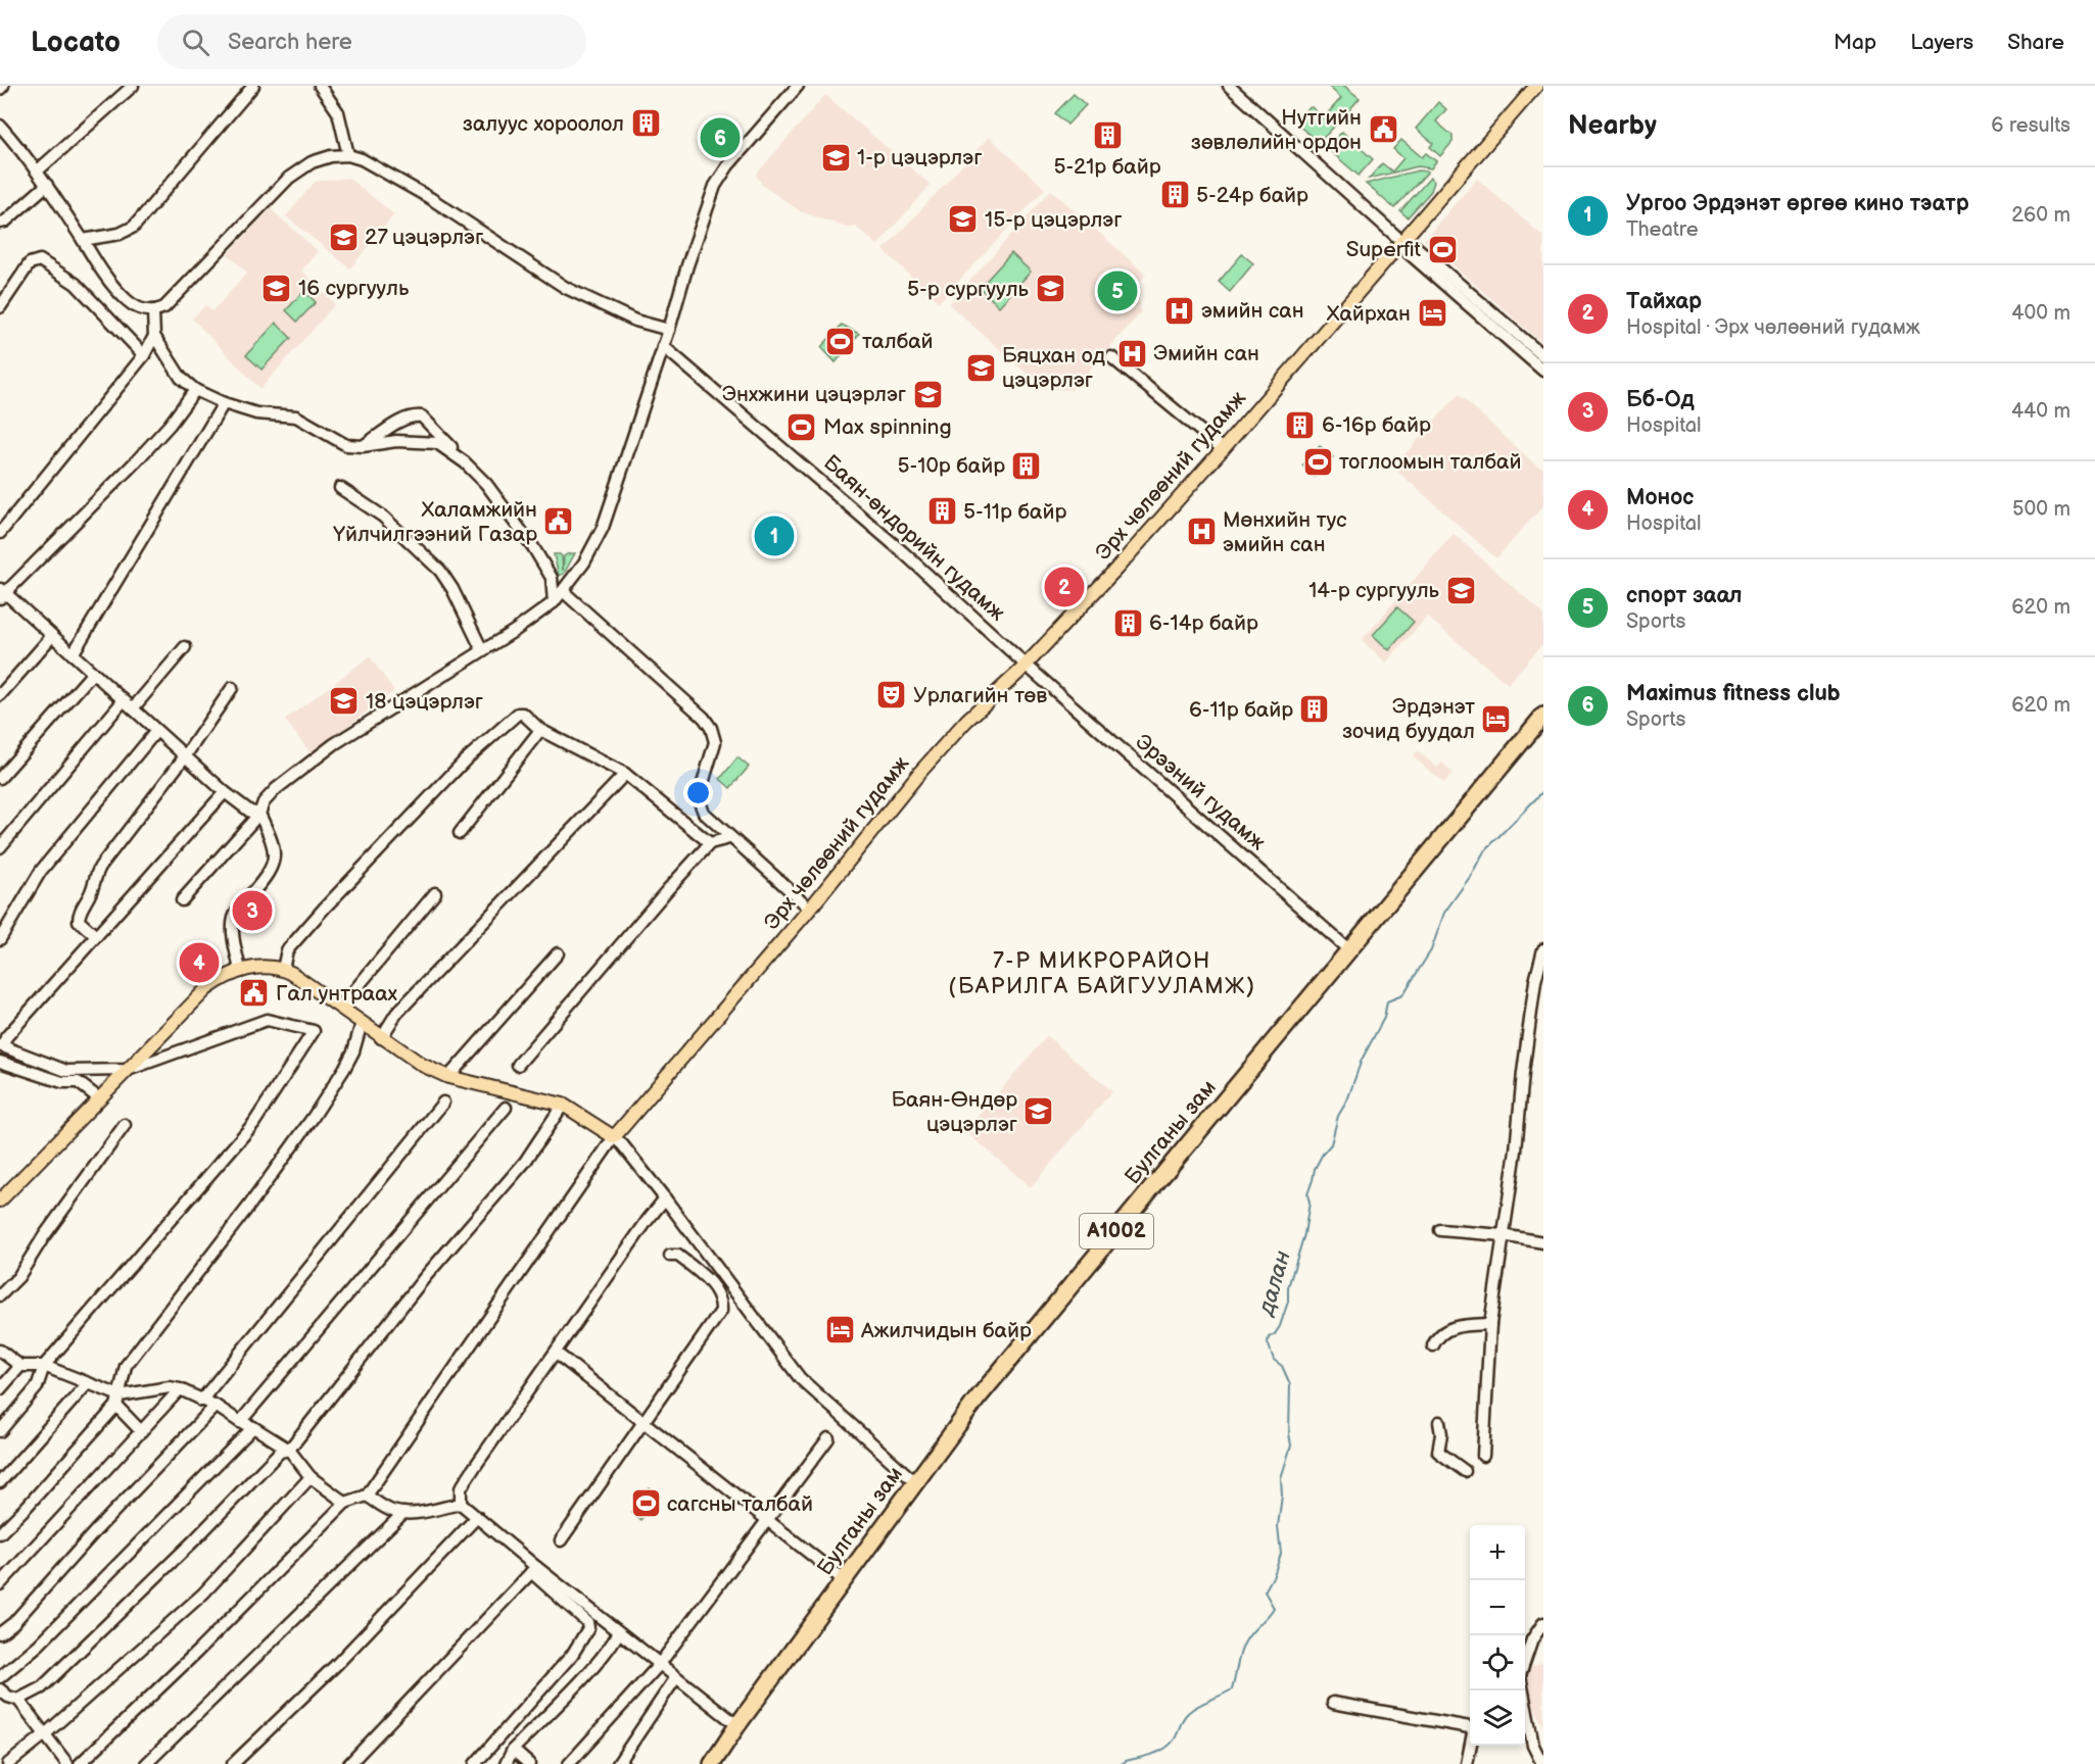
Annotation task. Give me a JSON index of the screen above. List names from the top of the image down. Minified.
{"streets":{"highway":["Булганы зам","A1002"],"main road":["Эрх чөлөөний гудамж"],"street":["Баян-өндорийн гудамж","Эрээний гудамж"]},"crossings":[["Эрх чөлөөний гудамж","Баян-өндорийн гудамж"],["Эрх чөлөөний гудамж","Эрээний гудамж"],["Баян-өндорийн гудамж","Эрээний гудамж"],["Эрээний гудамж","Булганы зам"]],"districts":["7-Р МИКРОРАЙОН (БАРИЛГА БАЙГУУЛАМЖ)"],"water":["далан"],"places":{"building":["залуус хороолол","5-21р байр","5-24р байр","6-16р байр","5-10р байр","5-11р байр","6-14р байр","6-11р байр"],"public building":["Нутгийн зөвлөлийн ордон","Халамжийн Үйлчилгээний Газар","Гал унтраах"],"school or university":["1-р цэцэрлэг","15-р цэцэрлэг","27 цэцэрлэг","16 сургууль","5-р сургууль","Бяцхан од цэцэрлэг","Энхжини цэцэрлэг","14-р сургууль","18 цэцэрлэг","Баян-Өндөр цэцэрлэг"],"sports":["Superfit","талбай","Max spinning","тоглоомын талбай","сагсны талбай"],"hospital":["эмийн сан","Эмийн сан","Мөнхийн тус эмийн сан"],"hotel":["Хайрхан","Эрдэнэт зочид буудал","Ажилчидын байр"],"theatre":["Урлагийн төв"]},"page":{"header":"Locato","search":"Search here","nav":["Map","Layers","Share"],"heading":["Nearby","6 results"],"pins":["6","5","1","2","3","4"],"list":[{"mark":"1","name":"Ургоо Эрдэнэт өргөө кино тэатр","note":"Theatre","value":"260 m"},{"mark":"2","name":"Тайхар","note":"Hospital · Эрх чөлөөний гудамж","value":"400 m"},{"mark":"3","name":"Бб-Од","note":"Hospital","value":"440 m"},{"mark":"4","name":"Монос","note":"Hospital","value":"500 m"},{"mark":"5","name":"спорт заал","note":"Sports","value":"620 m"},{"mark":"6","name":"Maximus fitness club","note":"Sports","value":"620 m"}],"map_buttons":["+","−"]}}
